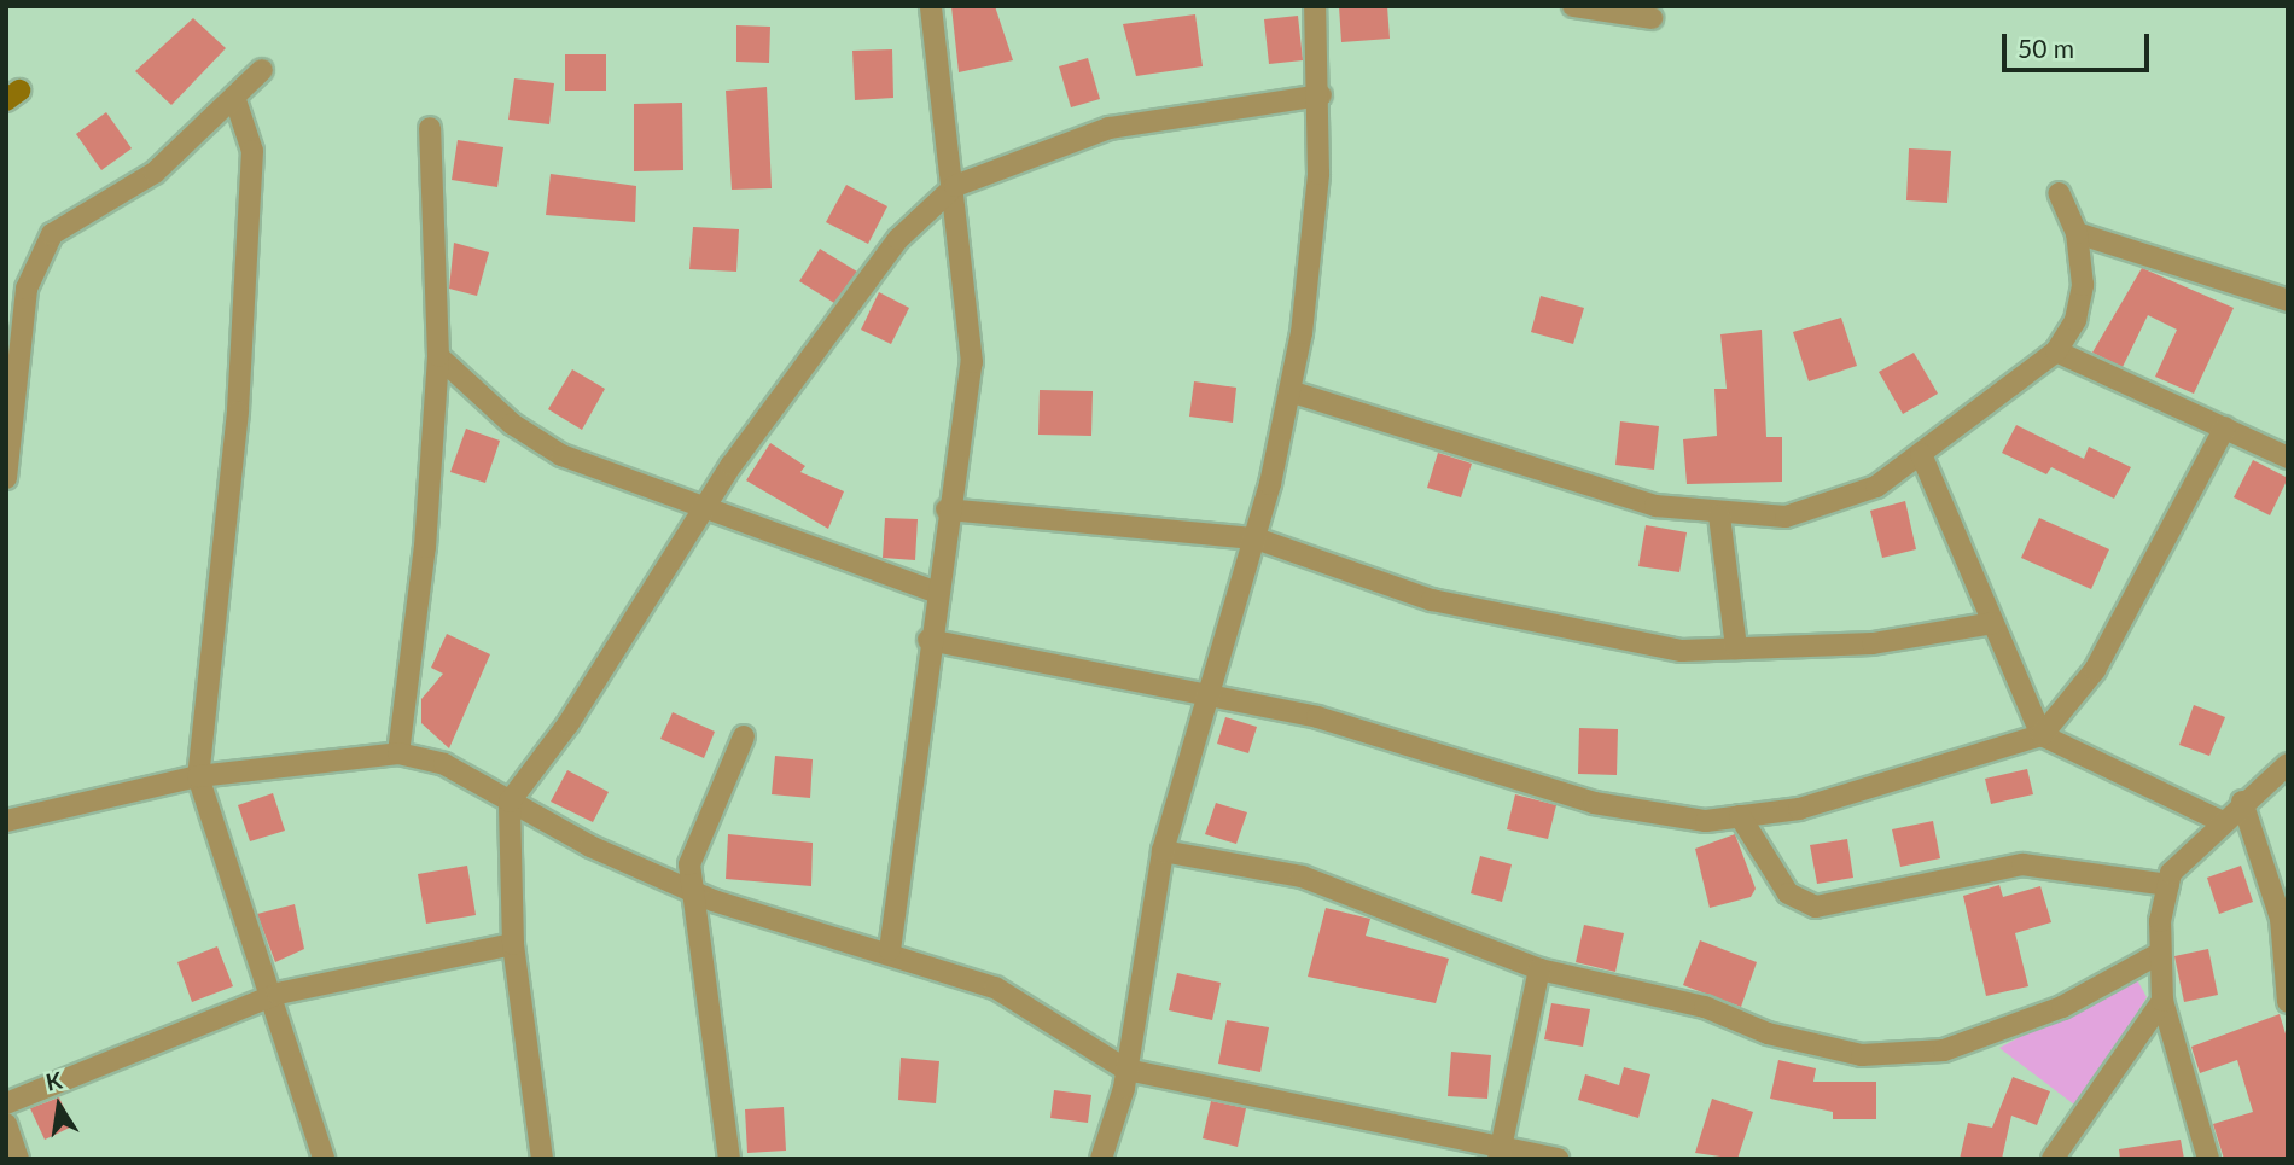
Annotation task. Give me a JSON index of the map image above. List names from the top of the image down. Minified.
{"scale_bar":"50 m","north":"top"}
